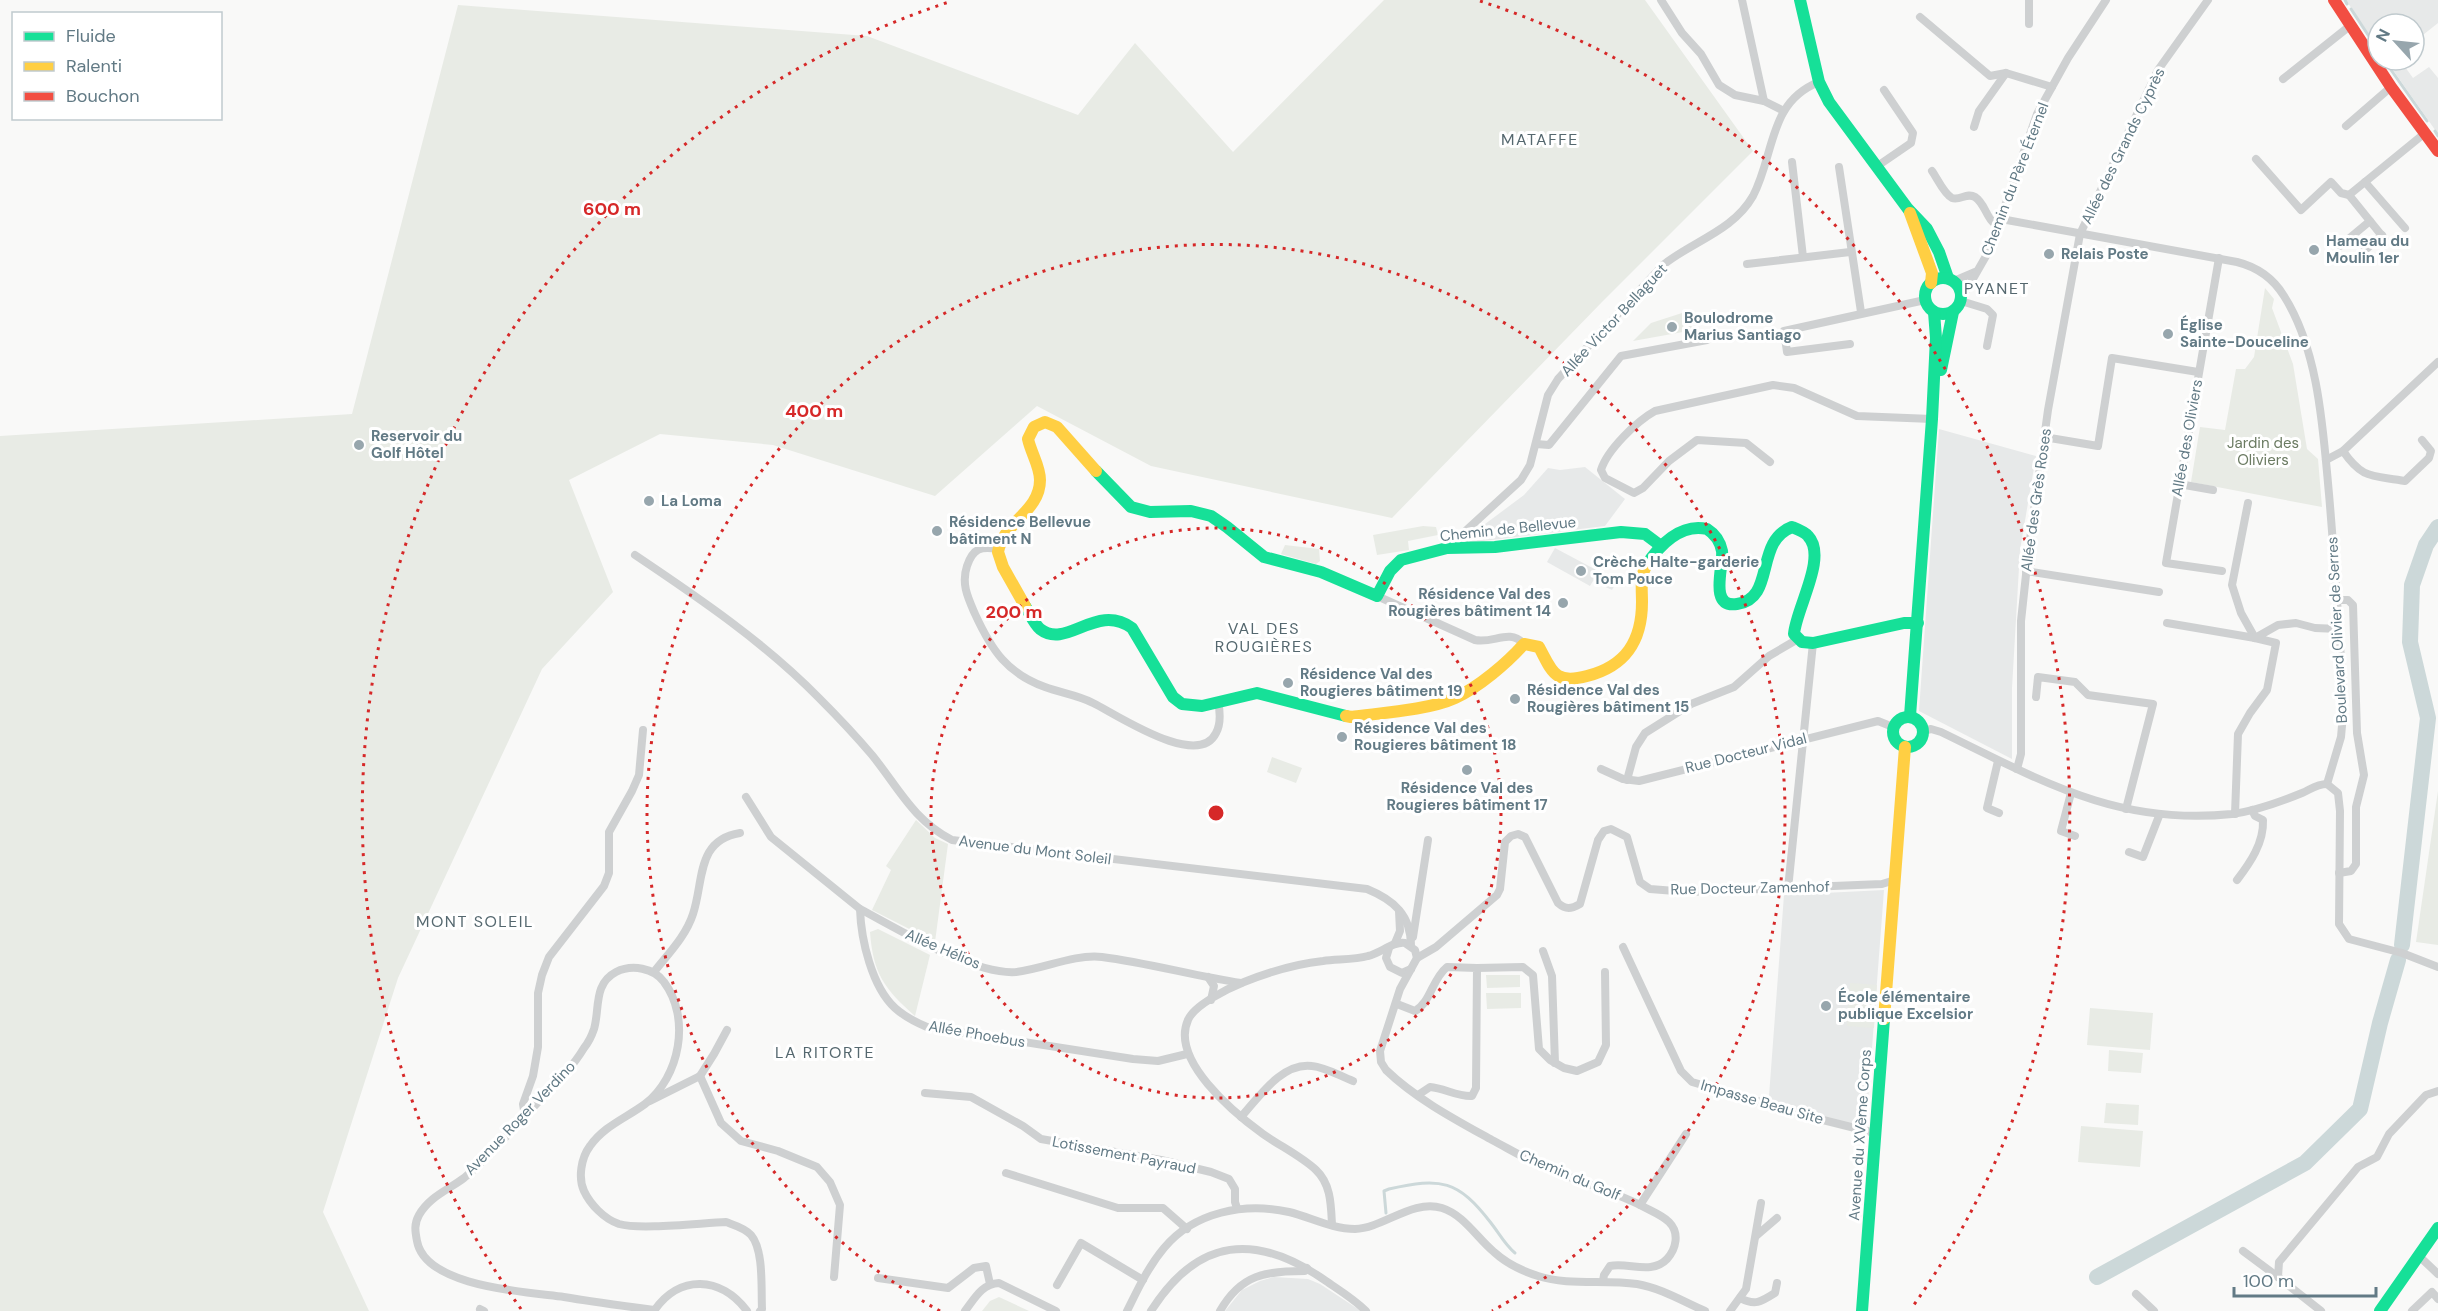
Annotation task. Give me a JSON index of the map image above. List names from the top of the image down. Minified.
{"streets":{"street":["Allée des Grands Cyprès","Chemin du Père Éternel","Allée Victor Bellaguet","Allée des Oliviers","Allée des Grès Roses","Chemin de Bellevue","Boulevard Olivier de Serres","Rue Docteur Vidal","Avenue du Mont Soleil","Rue Docteur Zamenhof","Allée Hélios","Allée Phoebus","Impasse Beau Site","Avenue Roger Verdino","Avenue du XVème Corps","Lotissement Payraud","Chemin du Golf"]},"crossings":[["Allée des Grands Cyprès","Allée des Grès Roses"],["Allée des Grands Cyprès","Boulevard Olivier de Serres"],["Chemin du Père Éternel","Boulevard Olivier de Serres"],["Allée Victor Bellaguet","Chemin de Bellevue"],["Allée des Oliviers","Boulevard Olivier de Serres"],["Allée des Grès Roses","Boulevard Olivier de Serres"],["Rue Docteur Vidal","Avenue du XVème Corps"],["Avenue du Mont Soleil","Rue Docteur Zamenhof"],["Avenue du Mont Soleil","Chemin du Golf"],["Rue Docteur Zamenhof","Avenue du XVème Corps"],["Rue Docteur Zamenhof","Chemin du Golf"],["Allée Hélios","Allée Phoebus"],["Impasse Beau Site","Avenue du XVème Corps"]],"districts":["MATAFFE","PYANET","VAL DES ROUGIÈRES","MONT SOLEIL","LA RITORTE"],"parks":["Jardin des Oliviers"],"places":["Hameau du Moulin 1er","Relais Poste","Boulodrome Marius Santiago","Église Sainte-Douceline","Reservoir du Golf Hôtel","La Loma","Résidence Bellevue bâtiment N","Crèche Halte-garderie Tom Pouce","Résidence Val des Rougières bâtiment 14","Résidence Val des Rougieres bâtiment 19","Résidence Val des Rougières bâtiment 15","Résidence Val des Rougieres bâtiment 18","Résidence Val des Rougieres bâtiment 17","École élémentaire publique Excelsior"],"legend":["Fluide","Ralenti","Bouchon"],"scale_bar":"100 m","north":"top left","rings":["600 m","400 m","200 m"]}
